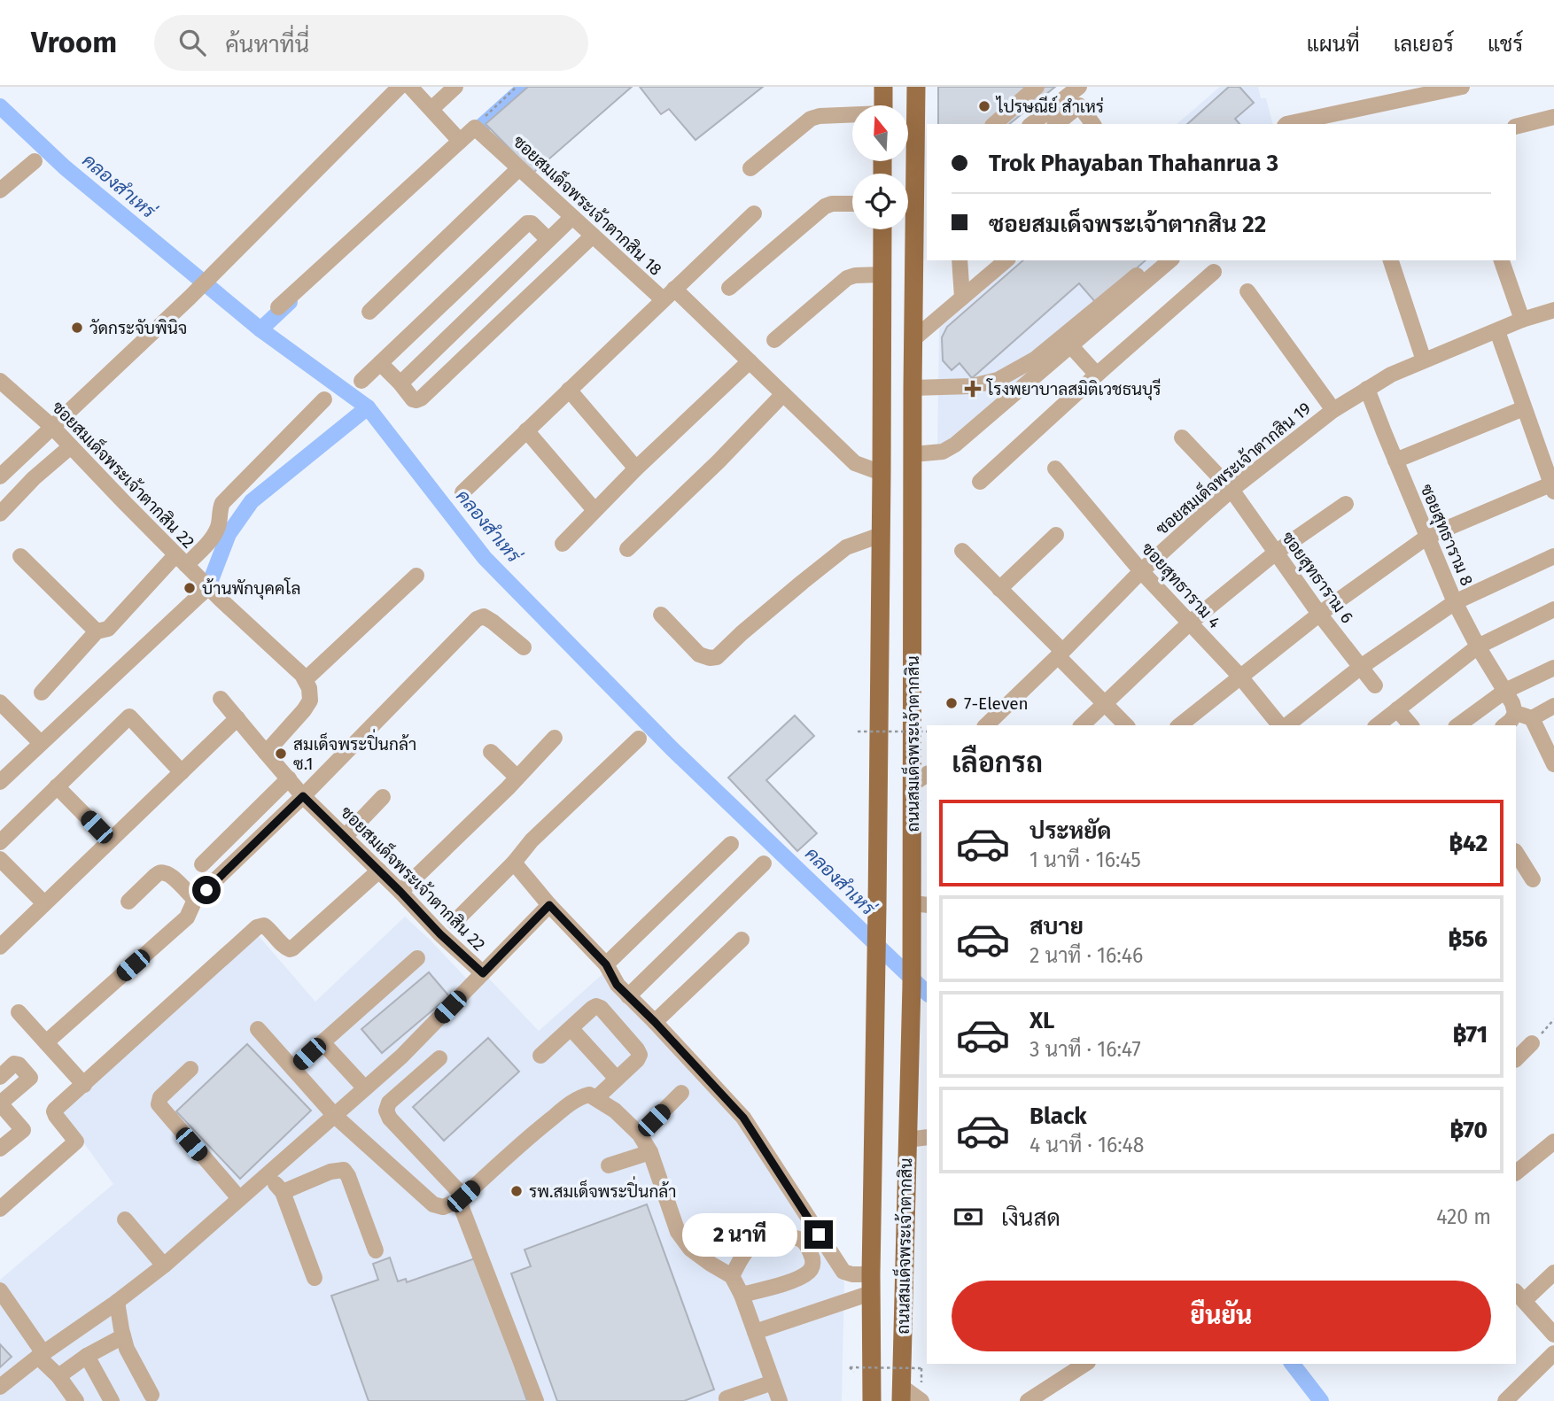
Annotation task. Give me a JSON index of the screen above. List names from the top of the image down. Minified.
{"streets":{"main road":["ถนนสมเด็จพระเจ้าตากสิน"],"street":["ซอยสมเด็จพระเจ้าตากสิน 18","ซอยสมเด็จพระเจ้าตากสิน 19","ซอยสมเด็จพระเจ้าตากสิน 22","ซอยสุทธาราม 8","ซอยสุทธาราม 6","ซอยสุทธาราม 4"]},"crossings":[["ซอยสมเด็จพระเจ้าตากสิน 18","ถนนสมเด็จพระเจ้าตากสิน"],["ซอยสมเด็จพระเจ้าตากสิน 19","ซอยสุทธาราม 8"],["ซอยสมเด็จพระเจ้าตากสิน 19","ซอยสุทธาราม 6"],["ซอยสมเด็จพระเจ้าตากสิน 19","ซอยสุทธาราม 4"]],"water":["คลองสำเหร่"],"places":{"other":["ไปรษณีย์ สำเหร่","วัดกระจับพินิจ","บ้านพักบุคคโล","7-Eleven","สมเด็จพระปิ่นกล้า ซ.1","รพ.สมเด็จพระปิ่นกล้า"],"health":["โรงพยาบาลสมิติเวชธนบุรี"]},"north":"top","page":{"header":"Vroom","search":"ค้นหาที่นี่","nav":["แผนที่","เลเยอร์","แชร์"],"banner":["Trok Phayaban Thahanrua 3","ซอยสมเด็จพระเจ้าตากสิน 22"],"heading":"เลือกรถ","list":[{"name":"ประหยัด","note":"1 นาที · 16:45","value":"฿42"},{"name":"สบาย","note":"2 นาที · 16:46","value":"฿56"},{"name":"XL","note":"3 นาที · 16:47","value":"฿71"},{"name":"Black","note":"4 นาที · 16:48","value":"฿70"}],"pay":["เงินสด","420 m"],"bubble":"2 นาที","buttons":"ยืนยัน"}}
